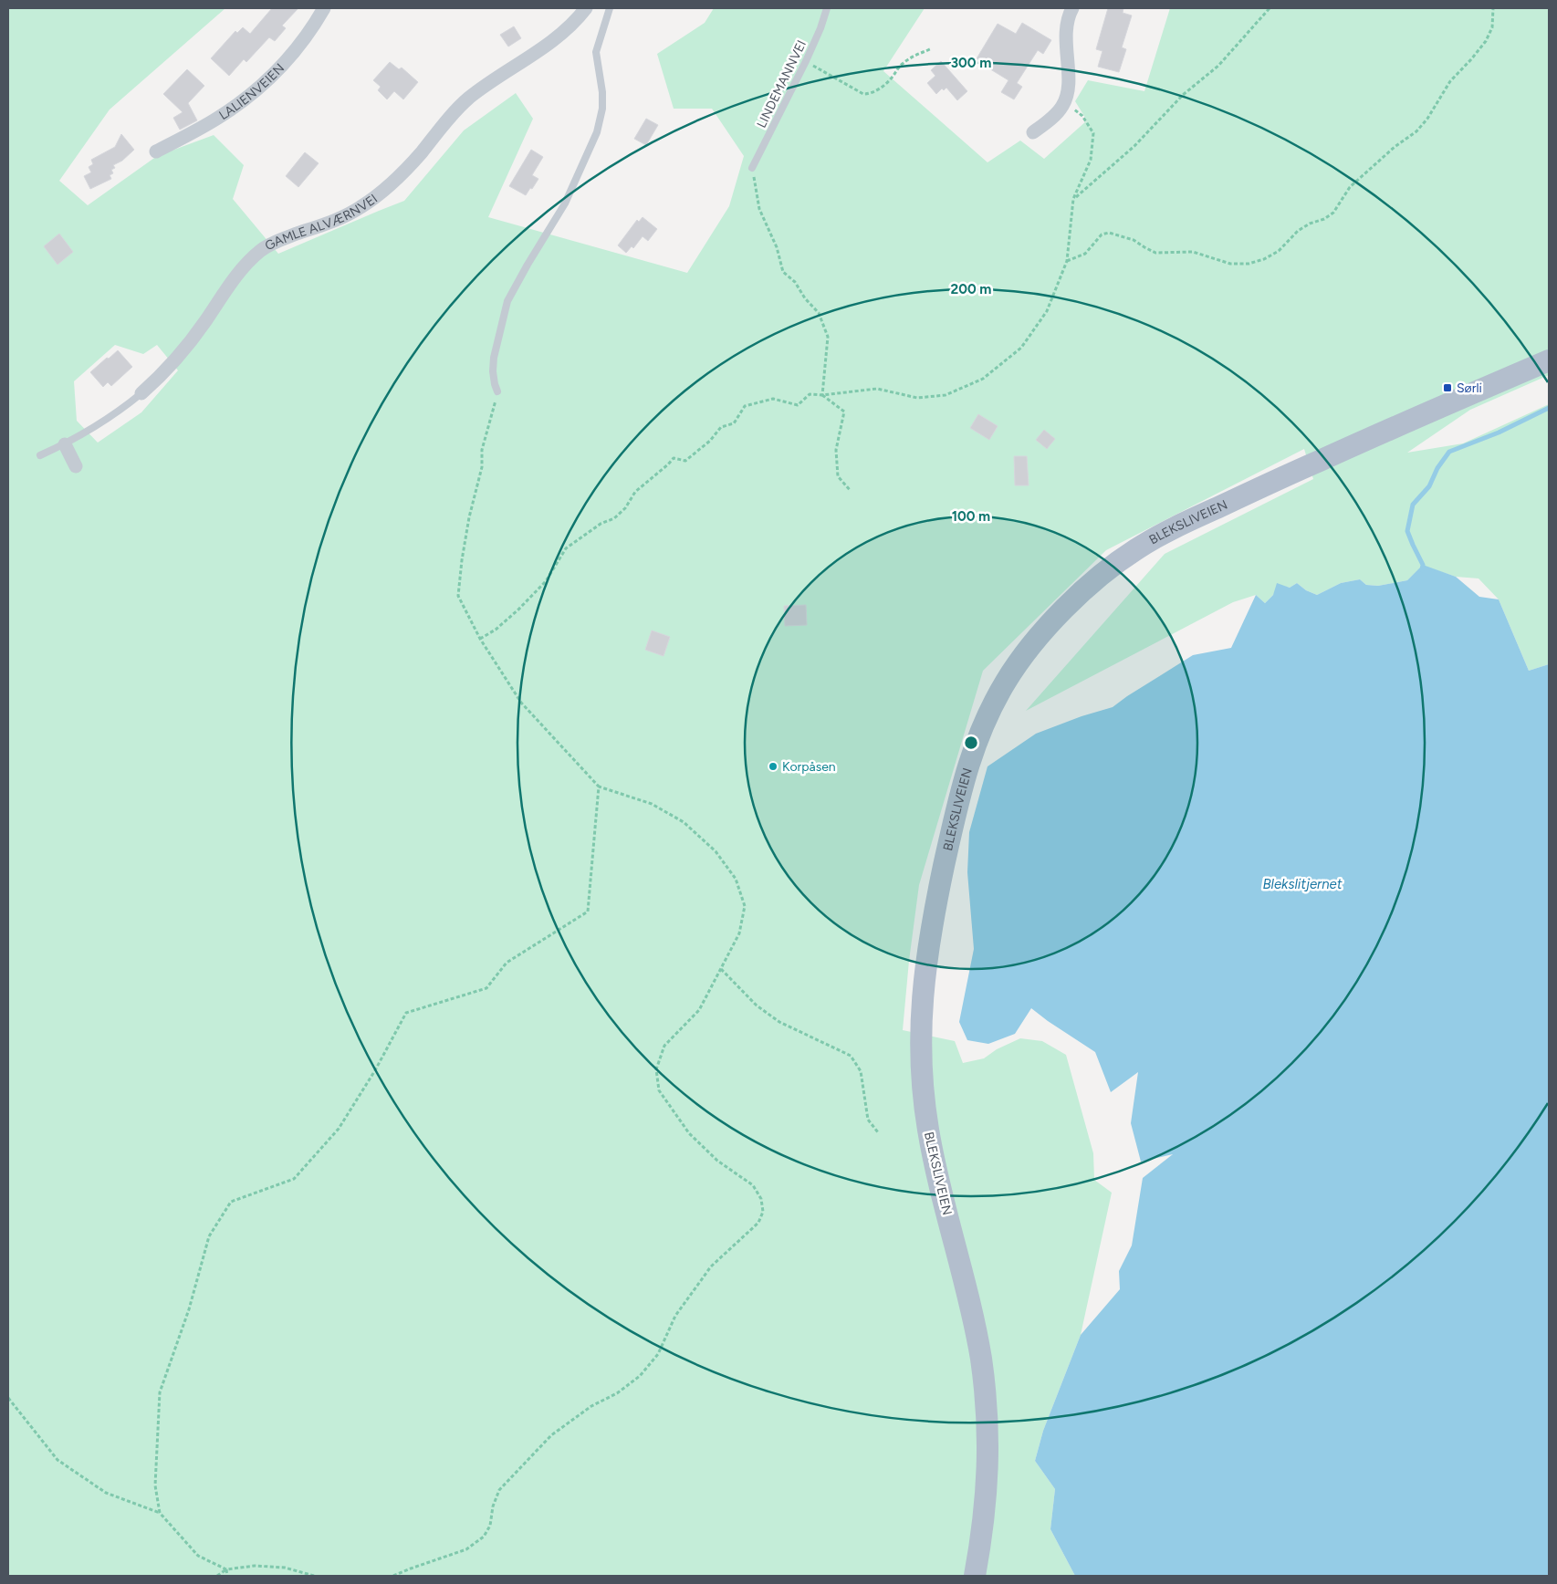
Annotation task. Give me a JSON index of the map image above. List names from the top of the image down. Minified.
{"streets":{"main road":["BLEKSLIVEIEN"],"street":["LALIENVEIEN","GAMLE ALVÆRNVEI"],"lane":["LINDEMANNVEI"]},"water":["Blekslitjernet"],"places":{"transit":["Sørli"],"other":["Korpåsen"]},"rings":["300 m","200 m","100 m"]}
